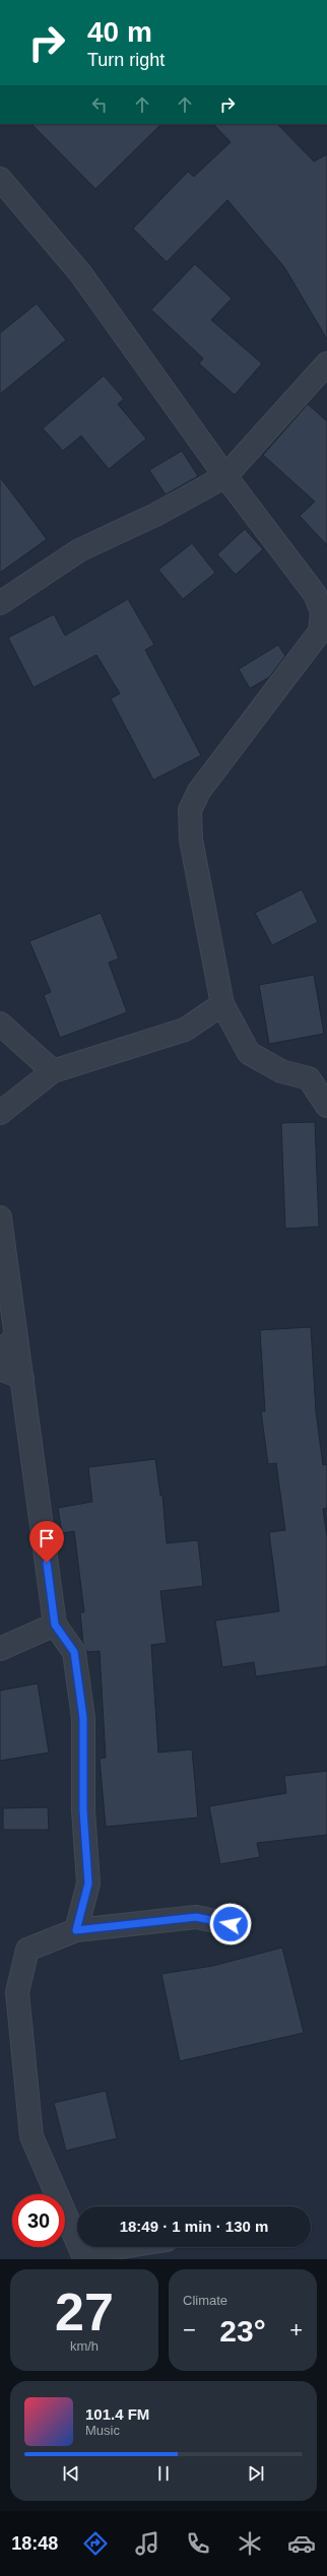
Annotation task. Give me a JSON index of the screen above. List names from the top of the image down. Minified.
{"page":{"turn":["40 m","Turn right"],"limit":"30","trip":"18:49 · 1 min · 130 m","tile":[["27","km/h"],"Climate"],"heat":["−","23°","+"],"song":["101.4 FM","Music"],"tabs":"18:48"}}
